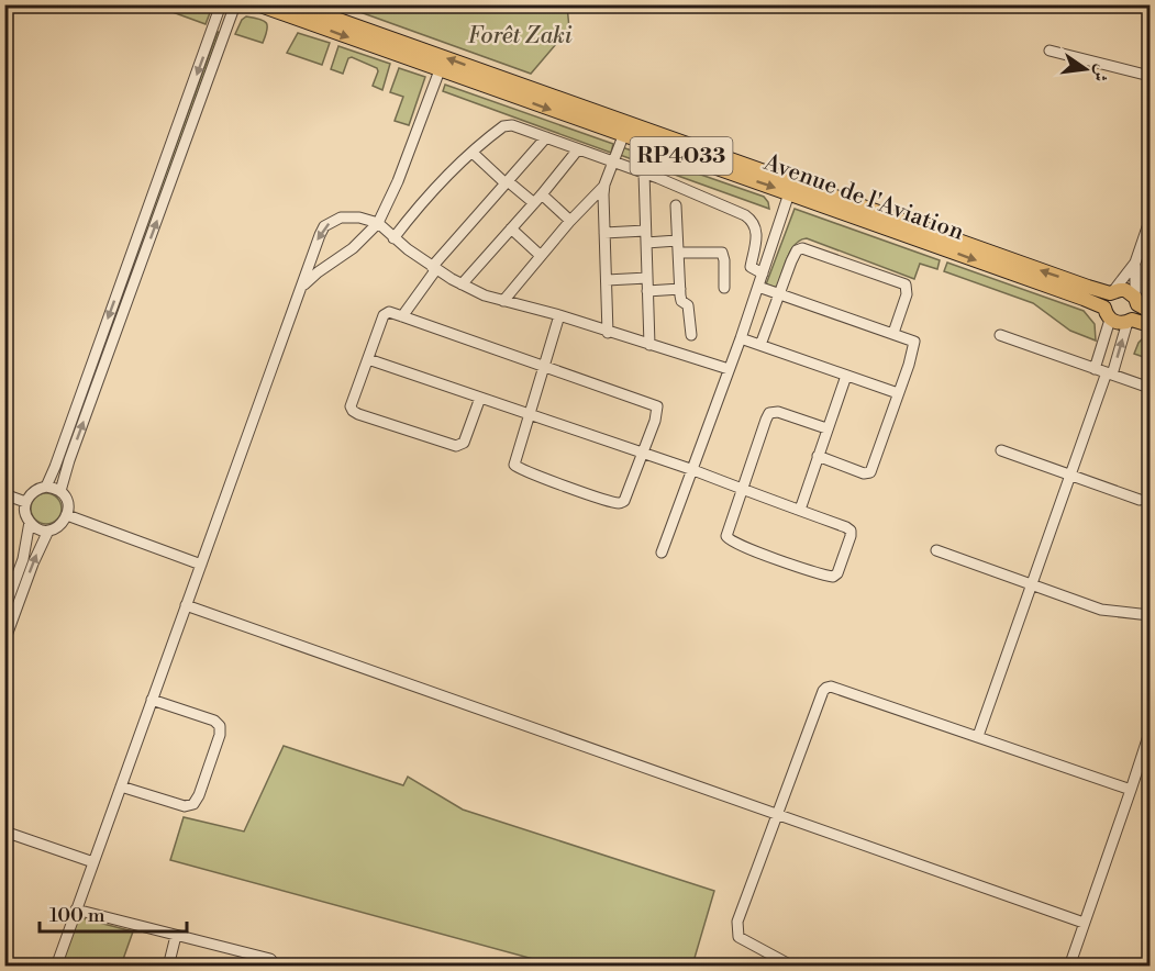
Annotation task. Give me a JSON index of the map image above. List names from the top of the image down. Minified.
{"streets":{"main road":["RP4033","Avenue de l'Aviation"]},"parks":["Forêt Zaki"],"scale_bar":"100 m","north":"right"}
